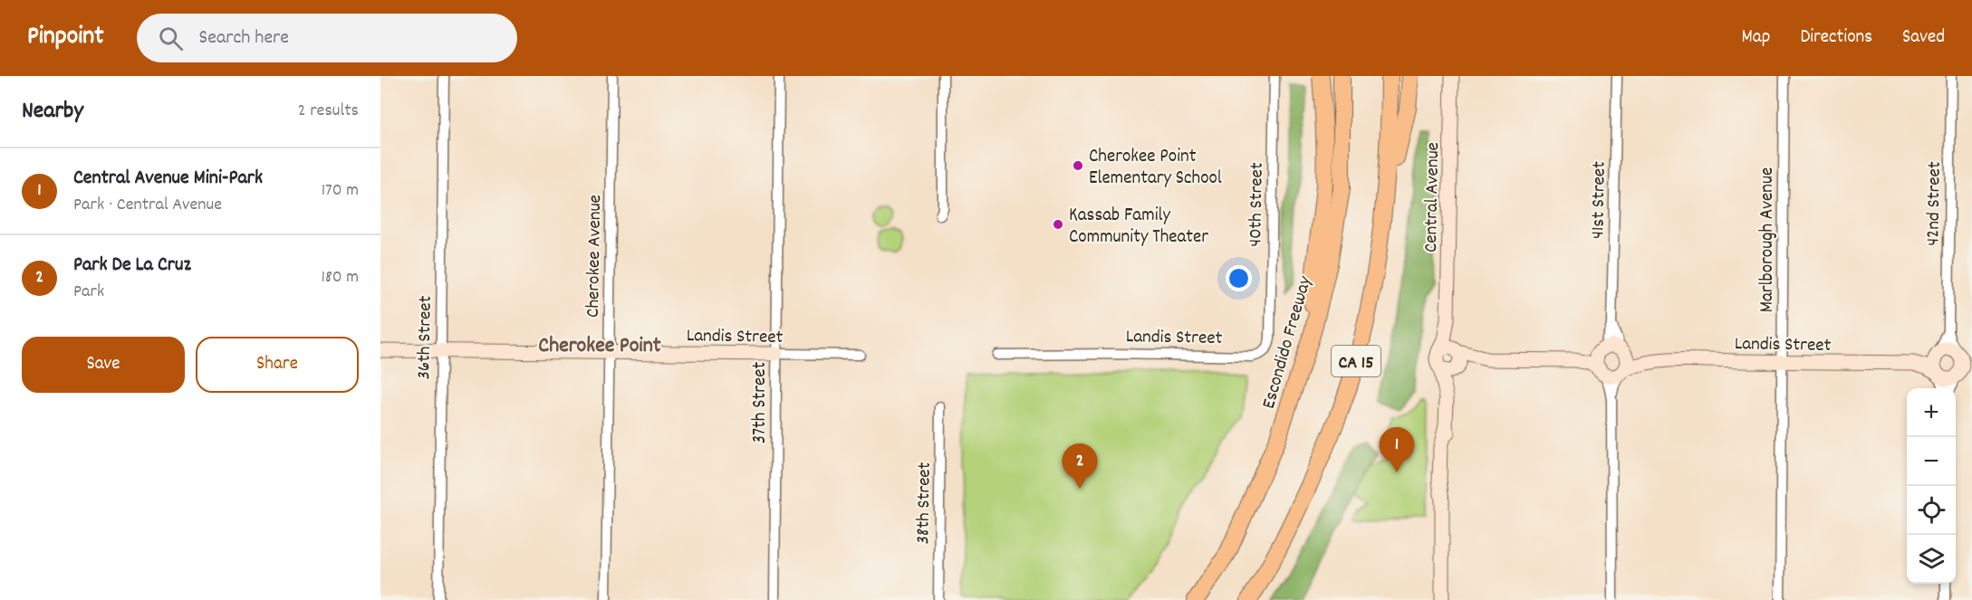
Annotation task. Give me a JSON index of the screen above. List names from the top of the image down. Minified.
{"streets":{"highway":["Escondido Freeway","CA 15"],"street":["Central Avenue","41st Street","42nd Street","40th Street","Marlborough Avenue","Cherokee Avenue","Landis Street","36th Street","37th Street","38th Street"]},"crossings":[["41st Street","Landis Street"],["42nd Street","Landis Street"],["40th Street","Landis Street"],["Marlborough Avenue","Landis Street"],["Cherokee Avenue","Landis Street"],["Landis Street","36th Street"],["Landis Street","37th Street"]],"districts":["Cherokee Point"],"places":["Cherokee Point Elementary School","Kassab Family Community Theater"],"page":{"header":"Pinpoint","search":"Search here","nav":["Map","Directions","Saved"],"heading":["Nearby","2 results"],"list":[{"mark":"1","name":"Central Avenue Mini-Park","note":"Park · Central Avenue","value":"170 m"},{"mark":"2","name":"Park De La Cruz","note":"Park","value":"180 m"}],"buttons":["Save","Share"],"map_buttons":["+","−"],"pins":["1","2"]}}
